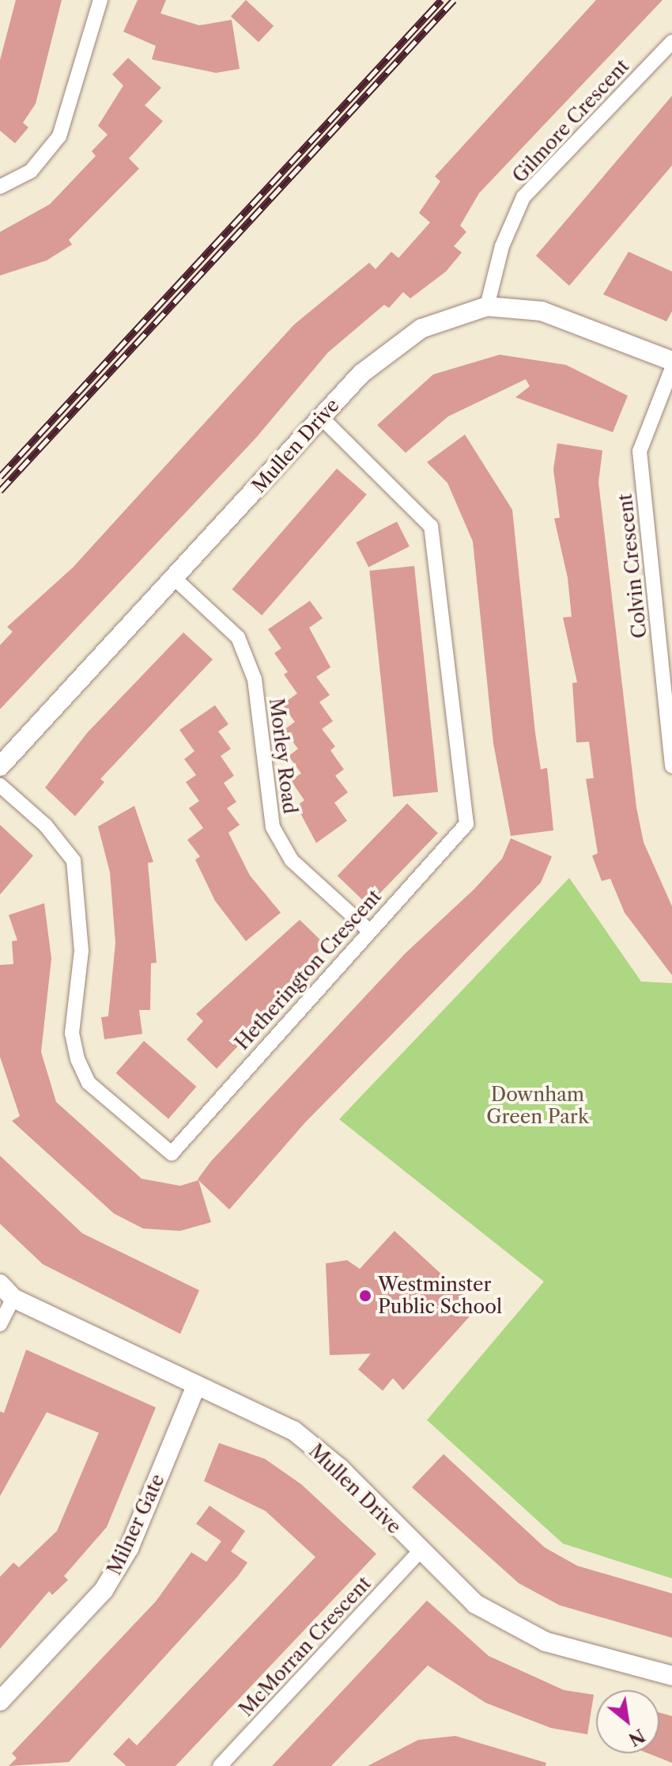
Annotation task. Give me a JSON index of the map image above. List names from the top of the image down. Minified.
{"streets":{"street":["Gilmore Crescent","Mullen Drive","Colvin Crescent","Morley Road","Hetherington Crescent","Milner Gate","McMorran Crescent"]},"crossings":[["Gilmore Crescent","Mullen Drive"],["Mullen Drive","Morley Road"],["Mullen Drive","Hetherington Crescent"],["Mullen Drive","Milner Gate"],["Mullen Drive","McMorran Crescent"],["Morley Road","Hetherington Crescent"]],"parks":["Downham Green Park"],"places":["Westminster Public School"],"north":"bottom right"}
